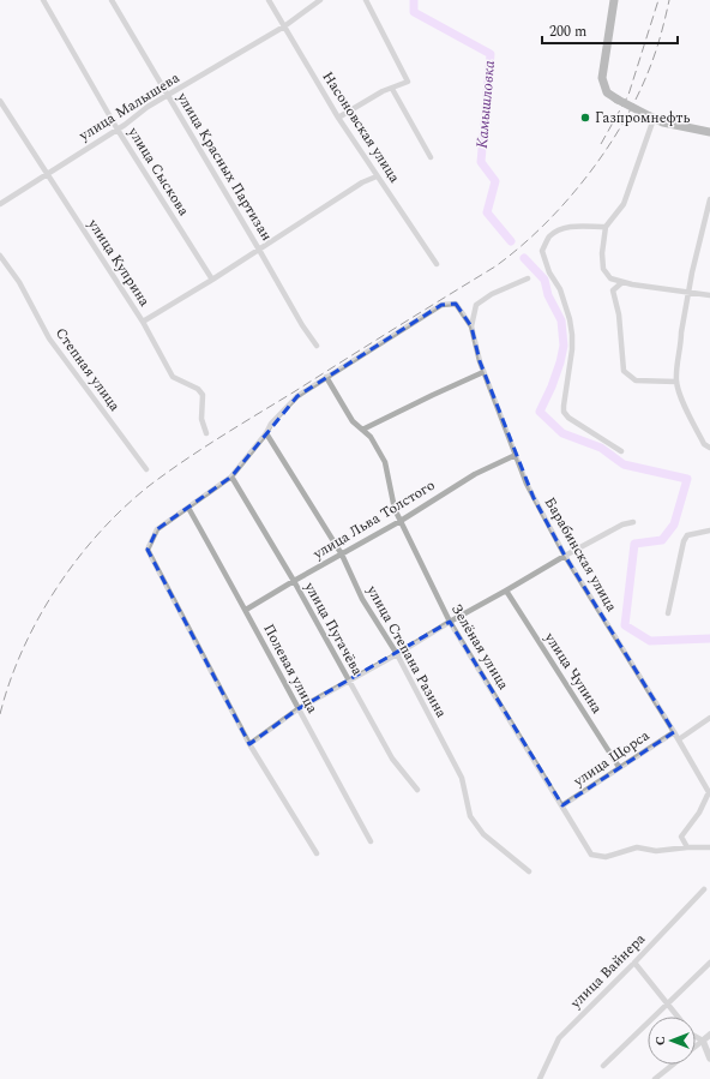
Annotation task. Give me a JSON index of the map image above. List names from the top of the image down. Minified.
{"streets":{"street":["улица Малышева","Насоновская улица","улица Красных Партизан","улица Сыскова","улица Куприна","Степная улица","улица Льва Толстого","Барабинская улица","улица Пугачёва","Зелёная улица","улица Степана Разина","Полевая улица","улица Чупина","улица Щорса","улица Вайнера"]},"crossings":[["улица Малышева","Насоновская улица"],["улица Малышева","улица Красных Партизан"],["улица Малышева","улица Сыскова"],["улица Малышева","улица Куприна"],["улица Льва Толстого","Барабинская улица"],["улица Льва Толстого","улица Пугачёва"],["улица Льва Толстого","Зелёная улица"],["улица Льва Толстого","улица Степана Разина"],["улица Льва Толстого","Полевая улица"],["Барабинская улица","Зелёная улица"],["Барабинская улица","улица Щорса"],["Зелёная улица","улица Щорса"],["улица Чупина","улица Щорса"]],"water":["Камышловка"],"places":["Газпромнефть"],"scale_bar":"200 m","north":"left"}
